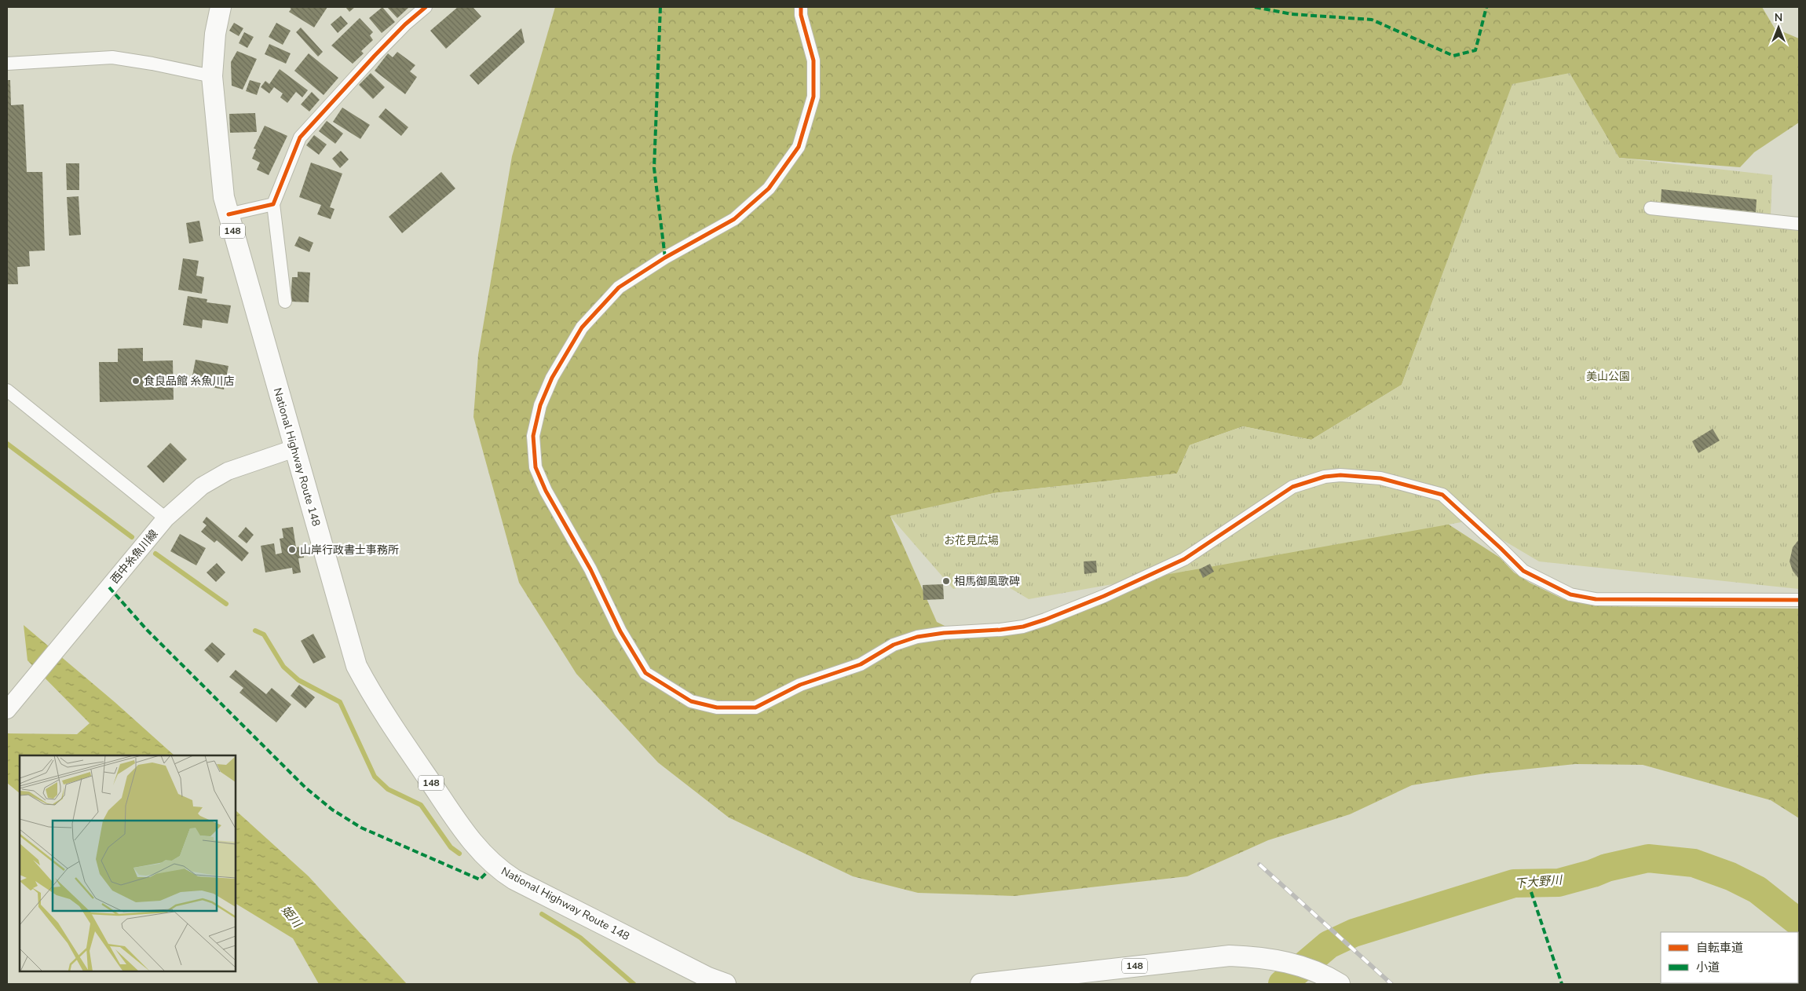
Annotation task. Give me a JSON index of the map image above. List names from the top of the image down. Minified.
{"streets":{"highway":["148","National Highway Route 148"],"main road":["西中糸魚川線"]},"crossings":[["National Highway Route 148","西中糸魚川線"]],"water":["下大野川","姫川"],"parks":["美山公園","お花見広場"],"places":["食良品館 糸魚川店","山岸行政書士事務所","相馬御風歌碑"],"legend":["自転車道","小道"],"north":"top"}
